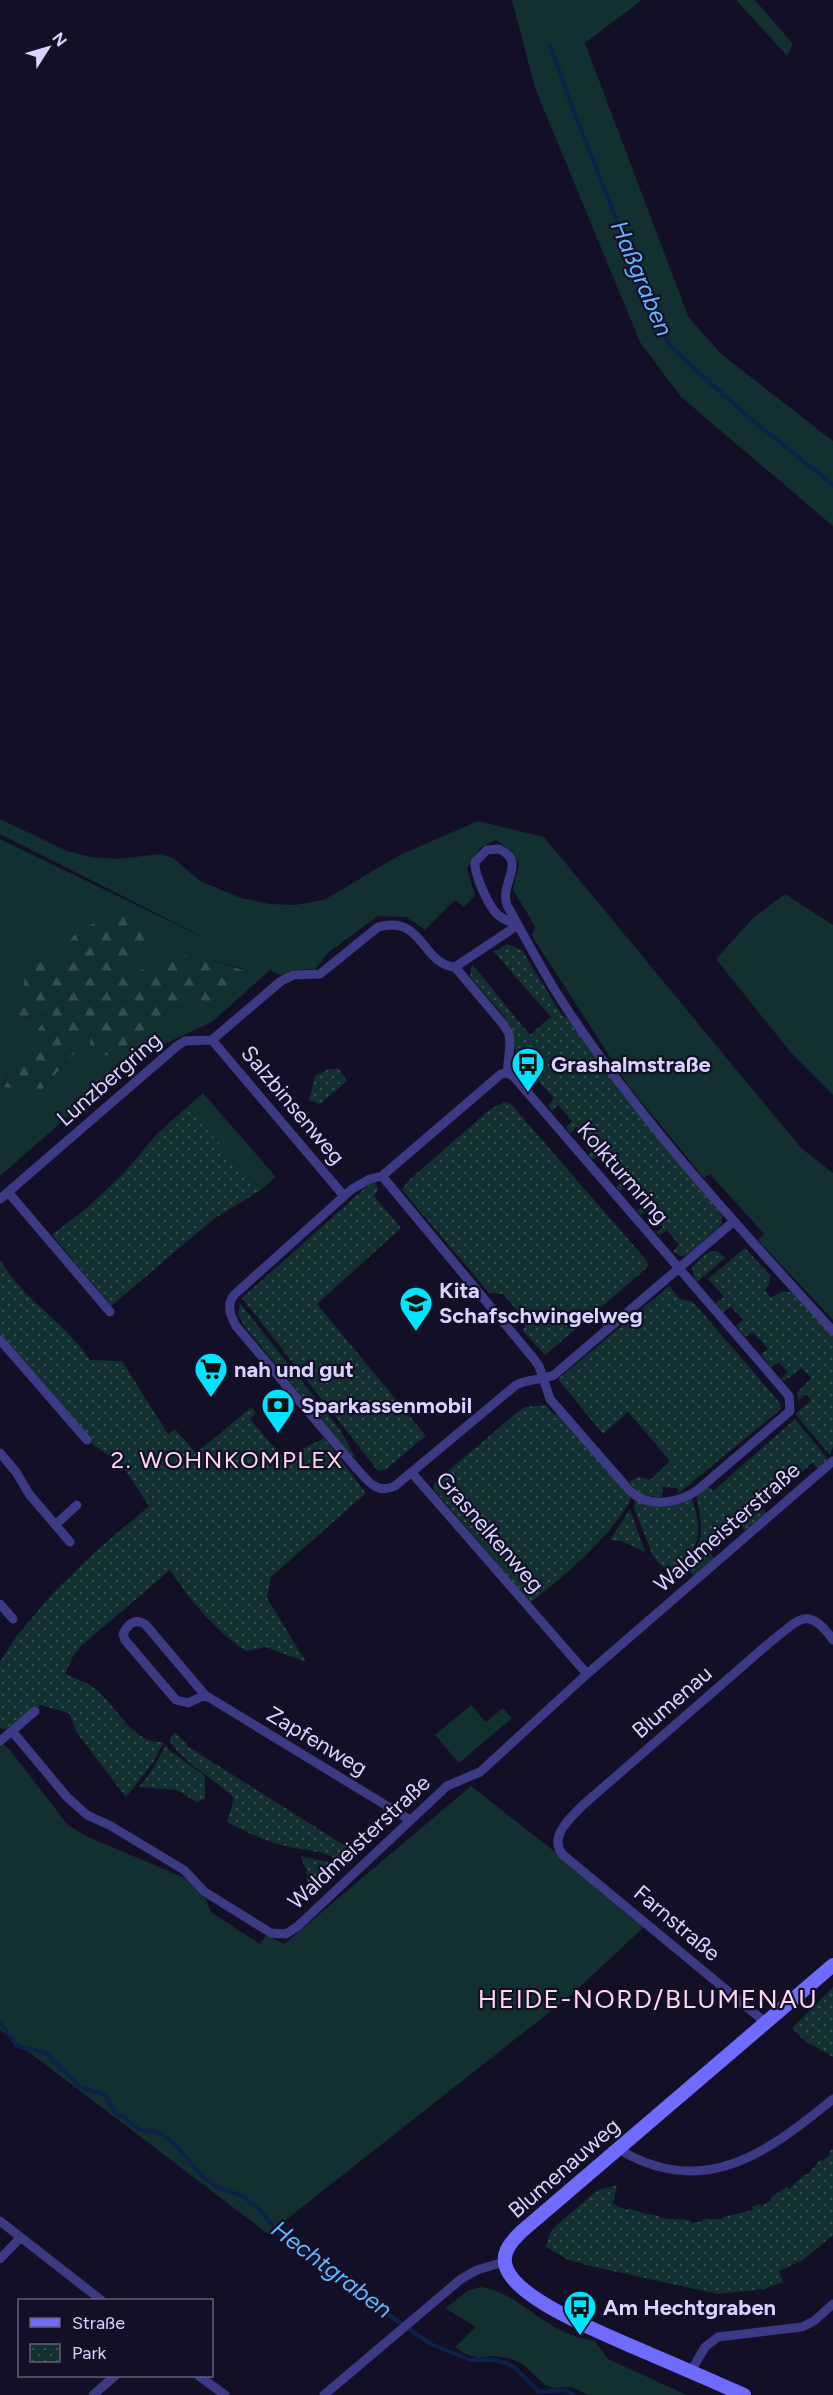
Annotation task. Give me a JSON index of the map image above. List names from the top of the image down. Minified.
{"streets":{"street":["Lunzbergring","Salzbinsenweg","Kolkturmring","Waldmeisterstraße","Grasnelkenweg","Blumenau","Zapfenweg","Farnstraße","Blumenauweg"]},"crossings":[["Lunzbergring","Salzbinsenweg"],["Salzbinsenweg","Grasnelkenweg"],["Waldmeisterstraße","Grasnelkenweg"],["Waldmeisterstraße","Zapfenweg"],["Blumenau","Farnstraße"],["Farnstraße","Blumenauweg"]],"districts":["2. WOHNKOMPLEX","HEIDE-NORD/BLUMENAU"],"water":["Haßgraben","Hechtgraben"],"places":{"bus stop":["Grashalmstraße","Am Hechtgraben"],"school or university":["Kita Schafschwingelweg"],"supermarket":["nah und gut"],"bank":["Sparkassenmobil"]},"legend":["Straße","Park"],"north":"top right"}
